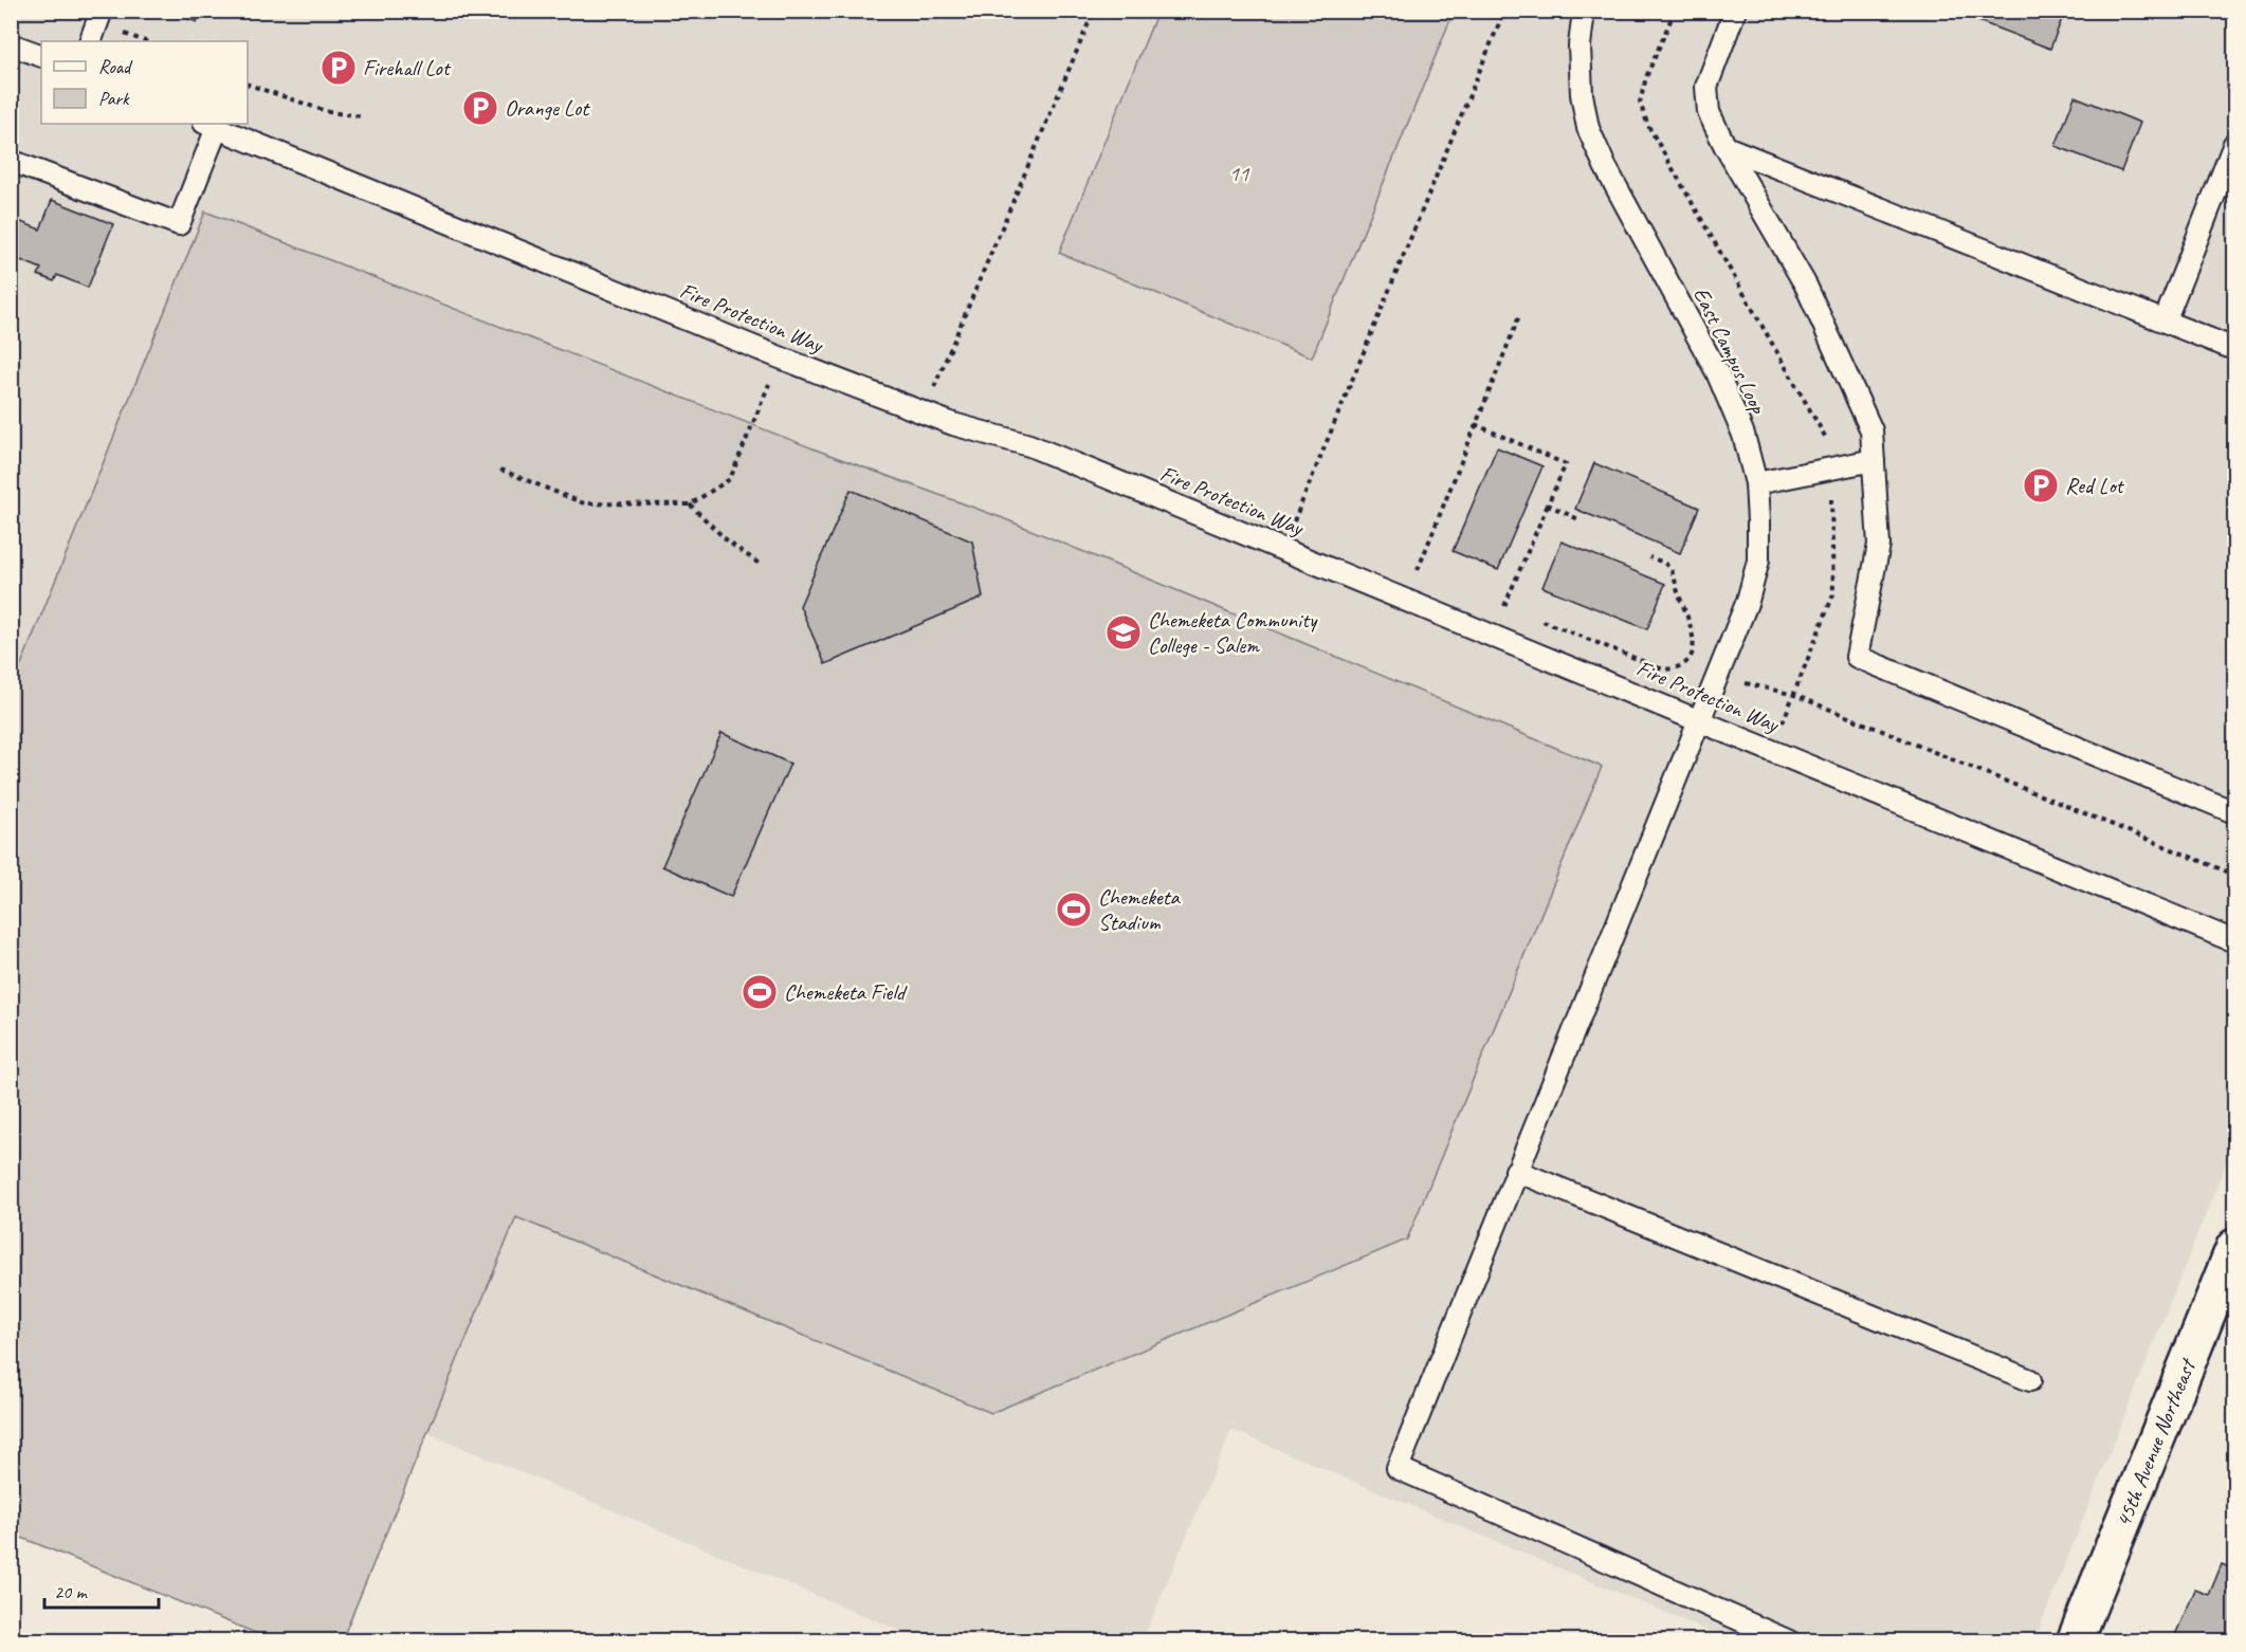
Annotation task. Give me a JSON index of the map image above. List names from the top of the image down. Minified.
{"streets":{"street":["45th Avenue Northeast"],"lane":["Fire Protection Way","East Campus Loop"]},"crossings":[["Fire Protection Way","East Campus Loop"]],"parks":["11"],"places":{"parking":["Firehall Lot","Orange Lot","Red Lot"],"school or university":["Chemeketa Community College - Salem"],"sports":["Chemeketa Stadium","Chemeketa Field"]},"legend":["Road","Park"],"scale_bar":"20 m"}
